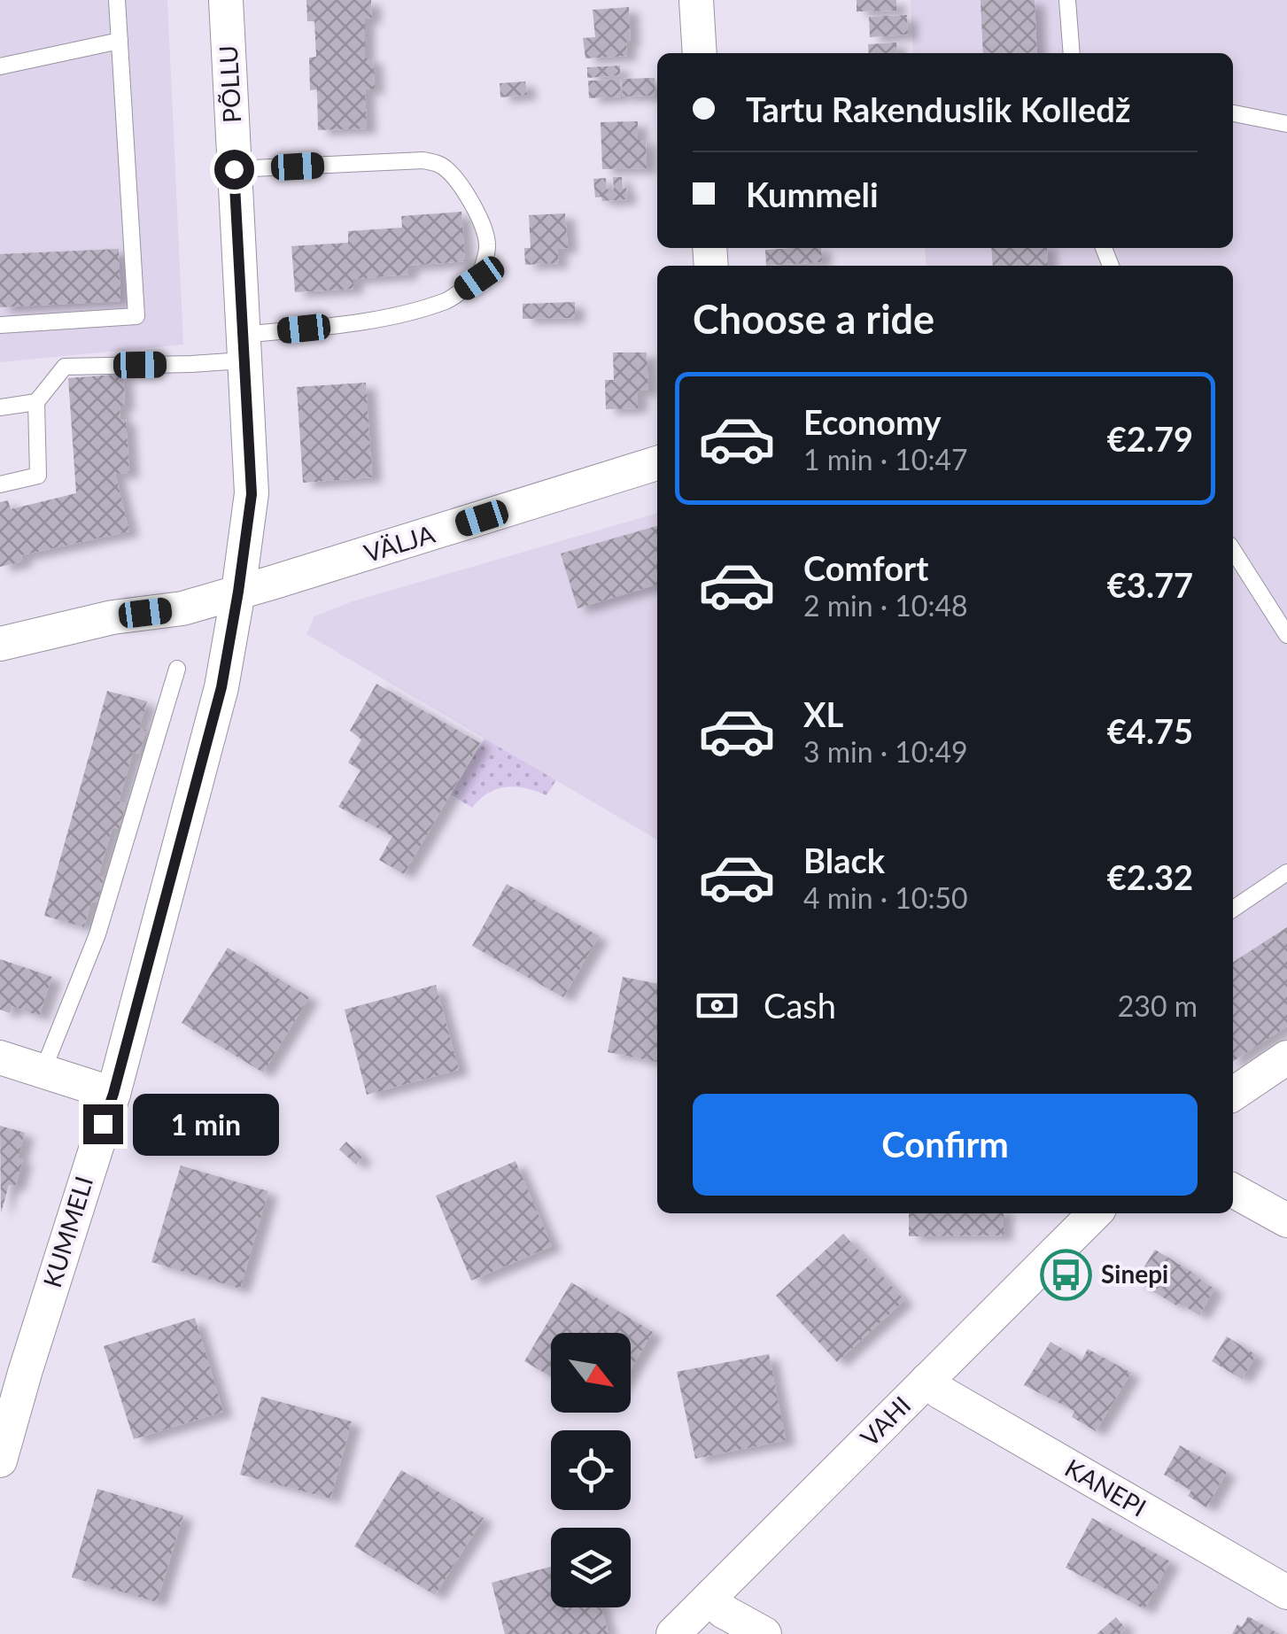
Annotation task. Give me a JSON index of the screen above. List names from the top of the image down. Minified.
{"streets":{"street":["PÕLLU","VÄLJA","KUMMELI","VAHI","KANEPI"]},"crossings":[["PÕLLU","VÄLJA"],["PÕLLU","KUMMELI"],["VÄLJA","KUMMELI"],["VAHI","KANEPI"]],"places":{"bus stop":["Sinepi"]},"north":"bottom right","page":{"banner":["Tartu Rakenduslik Kolledž","Kummeli"],"heading":"Choose a ride","list":[{"name":"Economy","note":"1 min · 10:47","value":"€2.79"},{"name":"Comfort","note":"2 min · 10:48","value":"€3.77"},{"name":"XL","note":"3 min · 10:49","value":"€4.75"},{"name":"Black","note":"4 min · 10:50","value":"€2.32"}],"pay":["Cash","230 m"],"buttons":"Confirm","bubble":"1 min"}}
